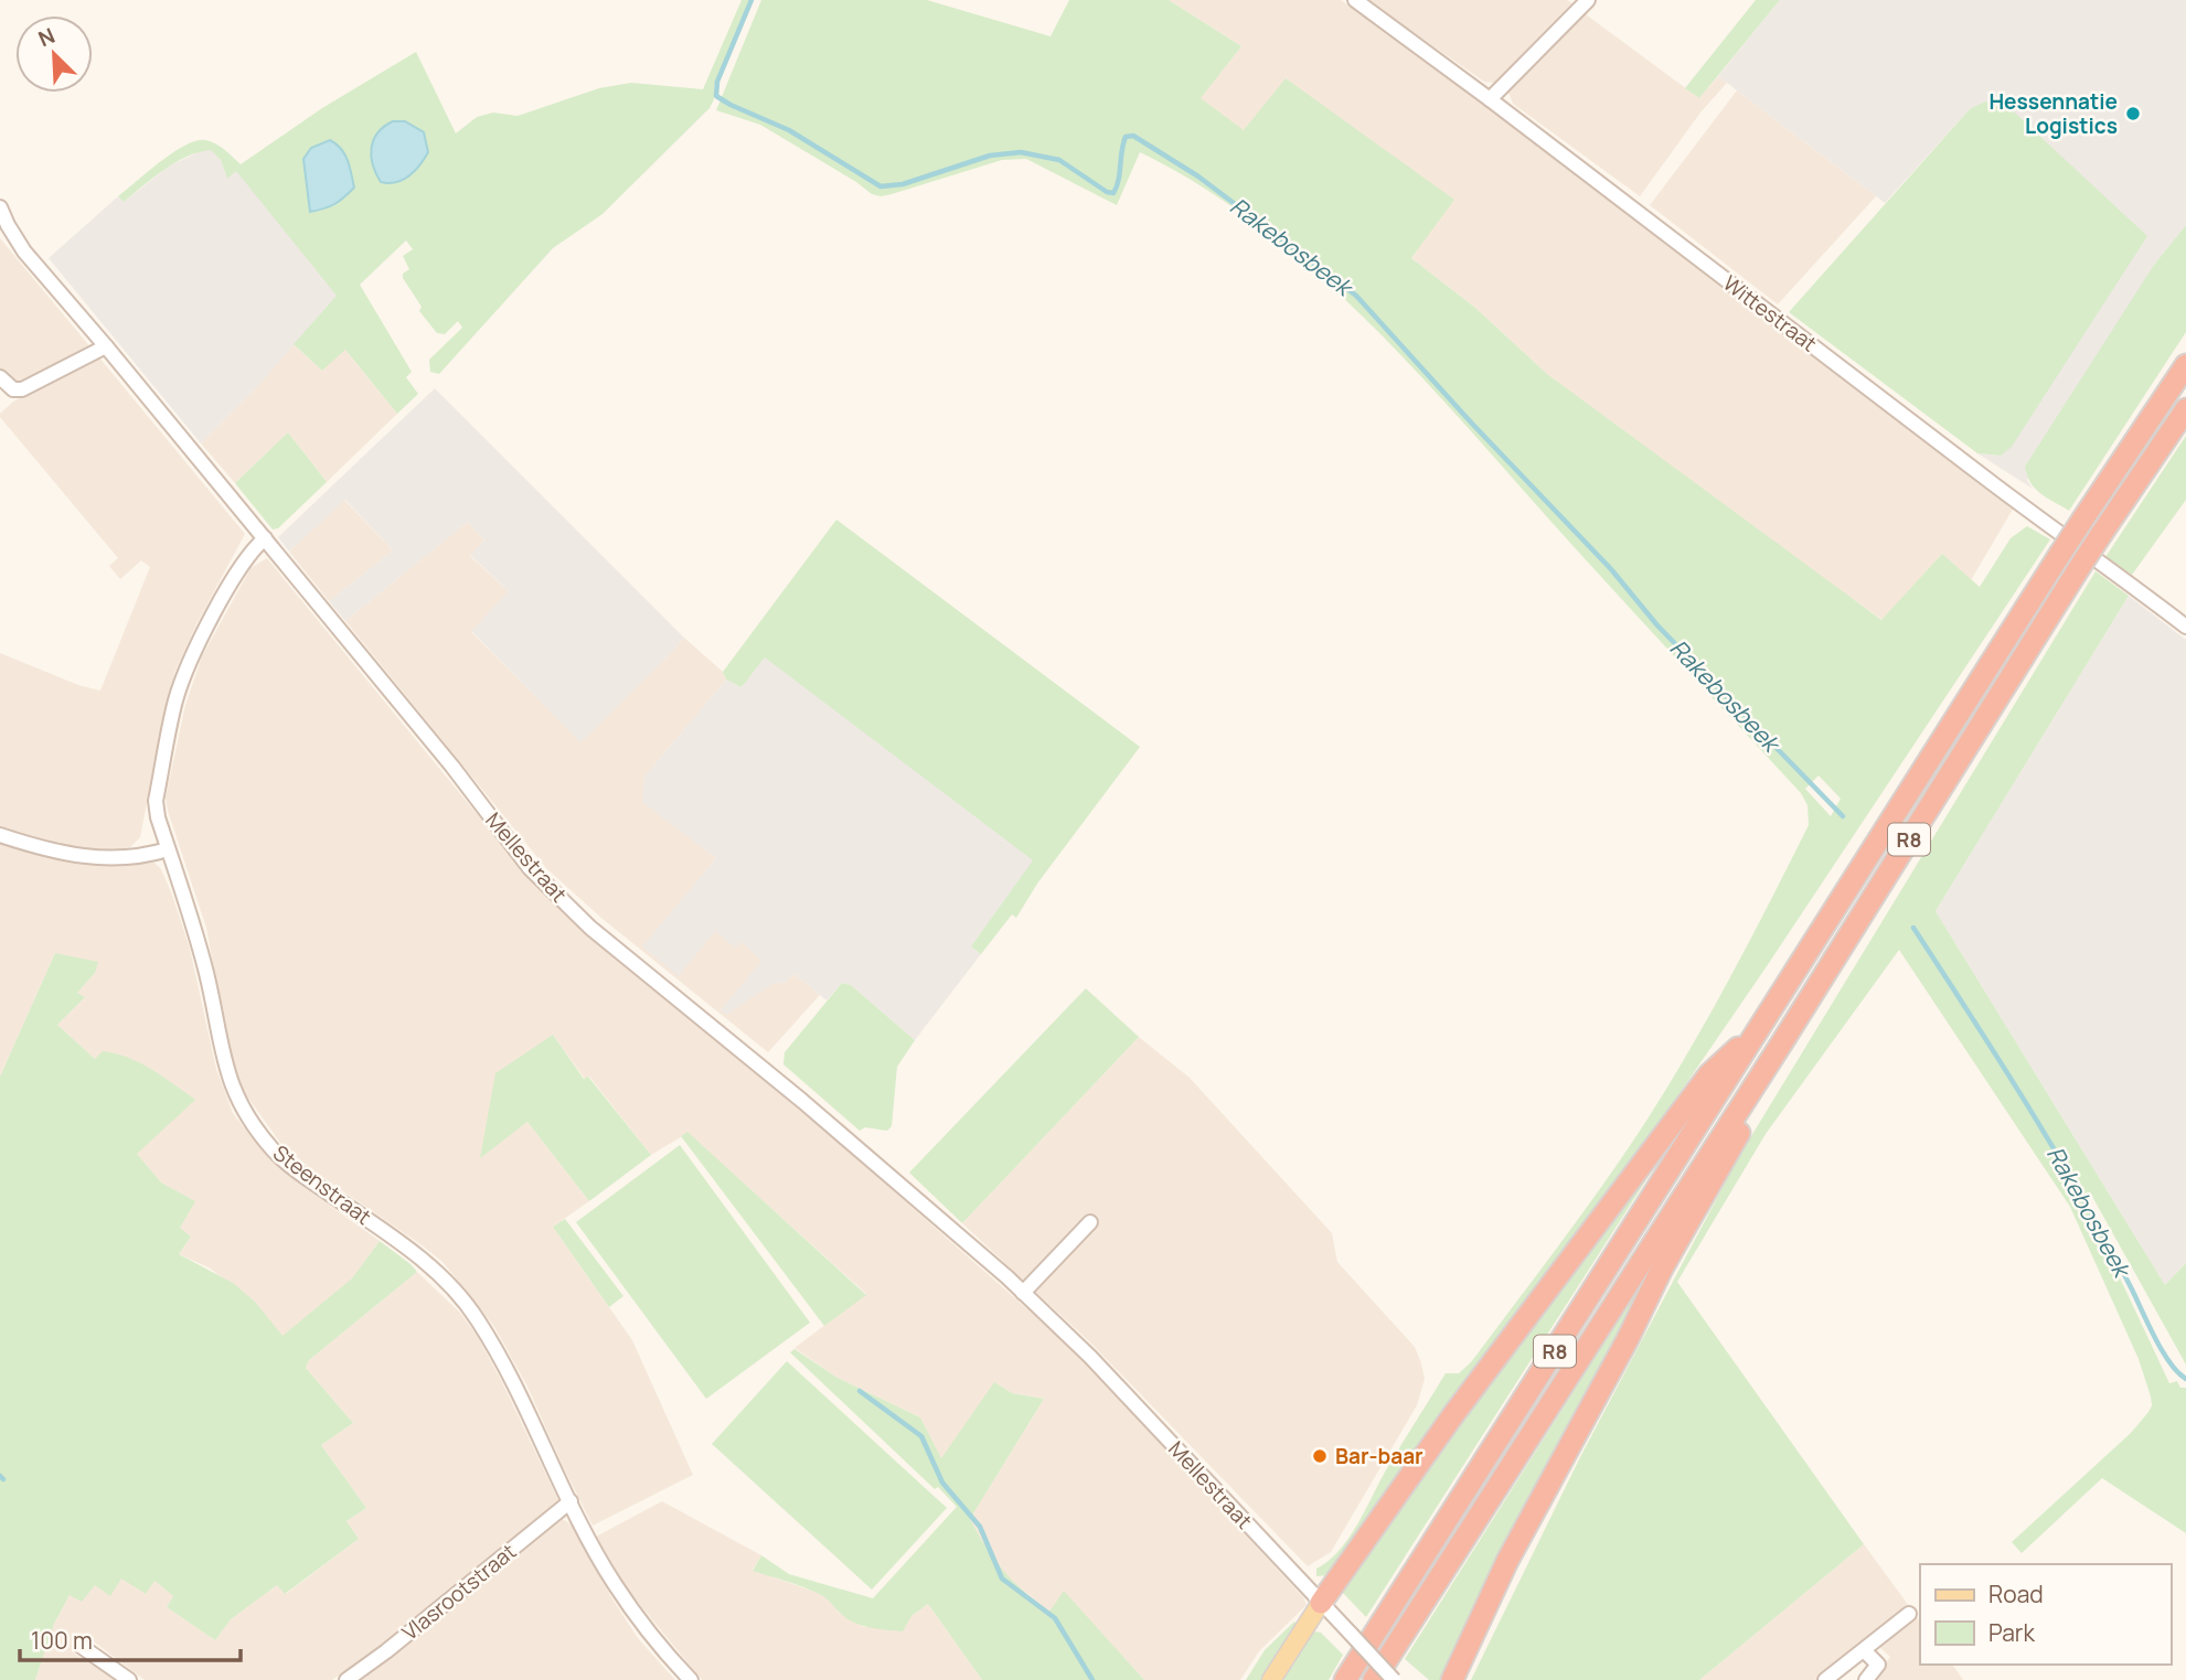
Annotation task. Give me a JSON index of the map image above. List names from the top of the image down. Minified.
{"streets":{"highway":["R8"],"street":["Wittestraat","Mellestraat","Steenstraat","Vlasrootstraat"]},"crossings":[["R8","Mellestraat"],["Mellestraat","Steenstraat"],["Steenstraat","Vlasrootstraat"]],"water":["Rakebosbeek"],"places":["Hessennatie Logistics","Bar-baar"],"legend":["Road","Park"],"scale_bar":"100 m","north":"top left"}
